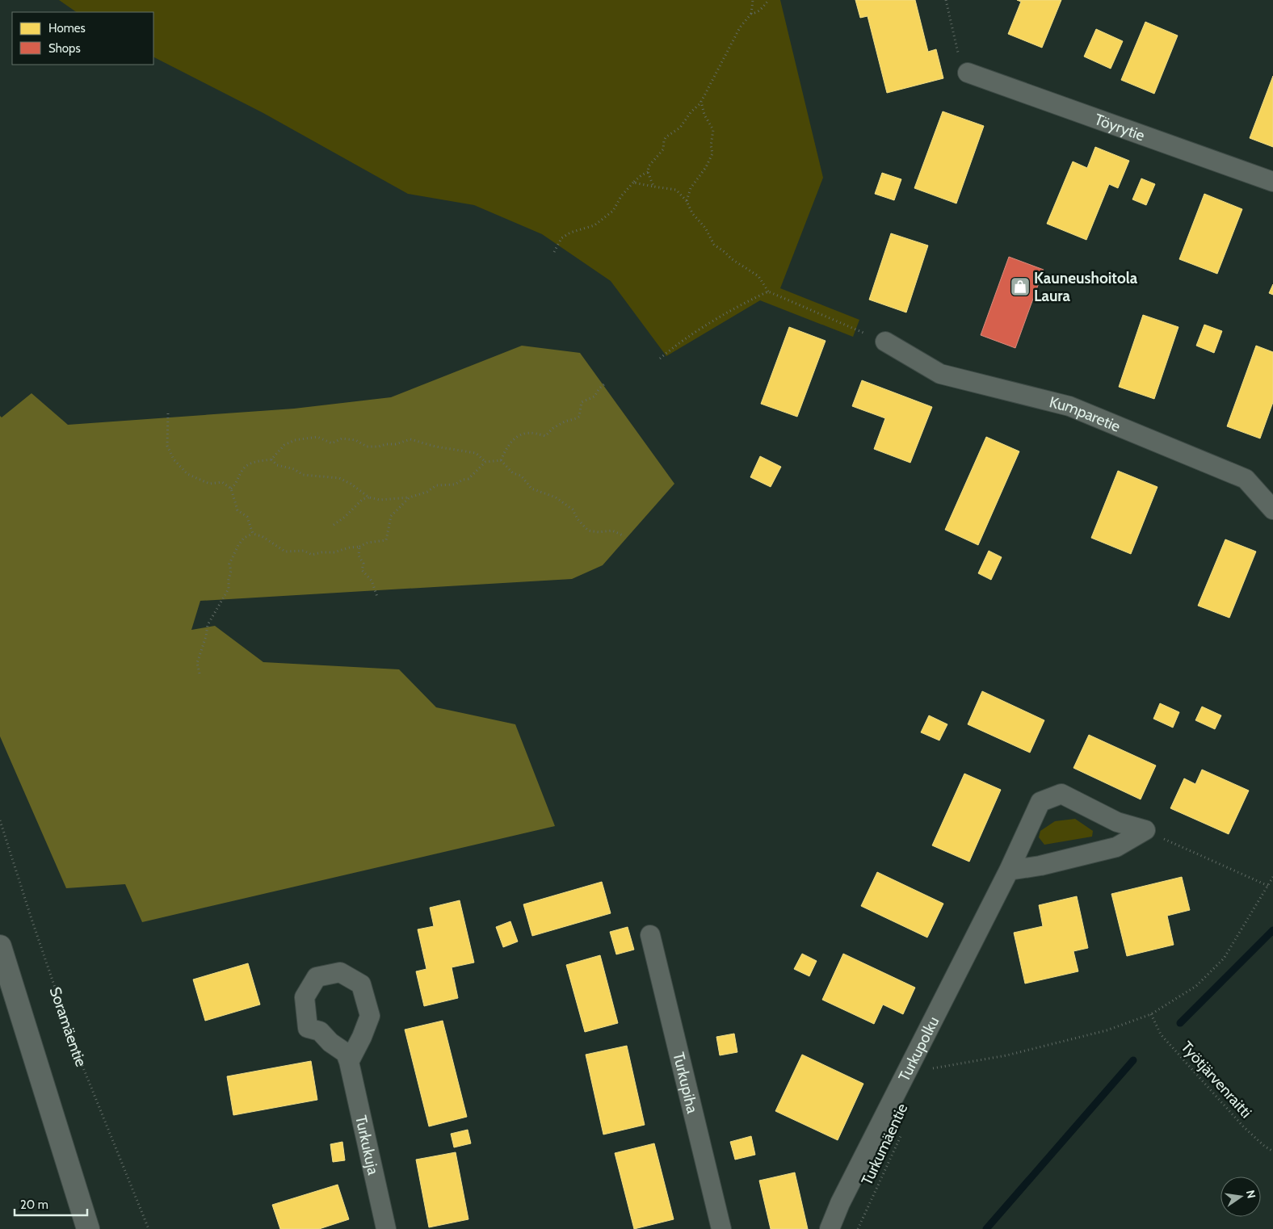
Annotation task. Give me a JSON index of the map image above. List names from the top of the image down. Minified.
{"streets":{"street":["Töyrytie","Kumparetie","Turkupolku","Turkupiha","Turkukuja"],"path":["Soramäentie","Työtjärvenraitti","Turkumäentie"]},"places":{"shop":["Kauneushoitola Laura"]},"legend":["Homes","Shops"],"scale_bar":"20 m","north":"right"}
